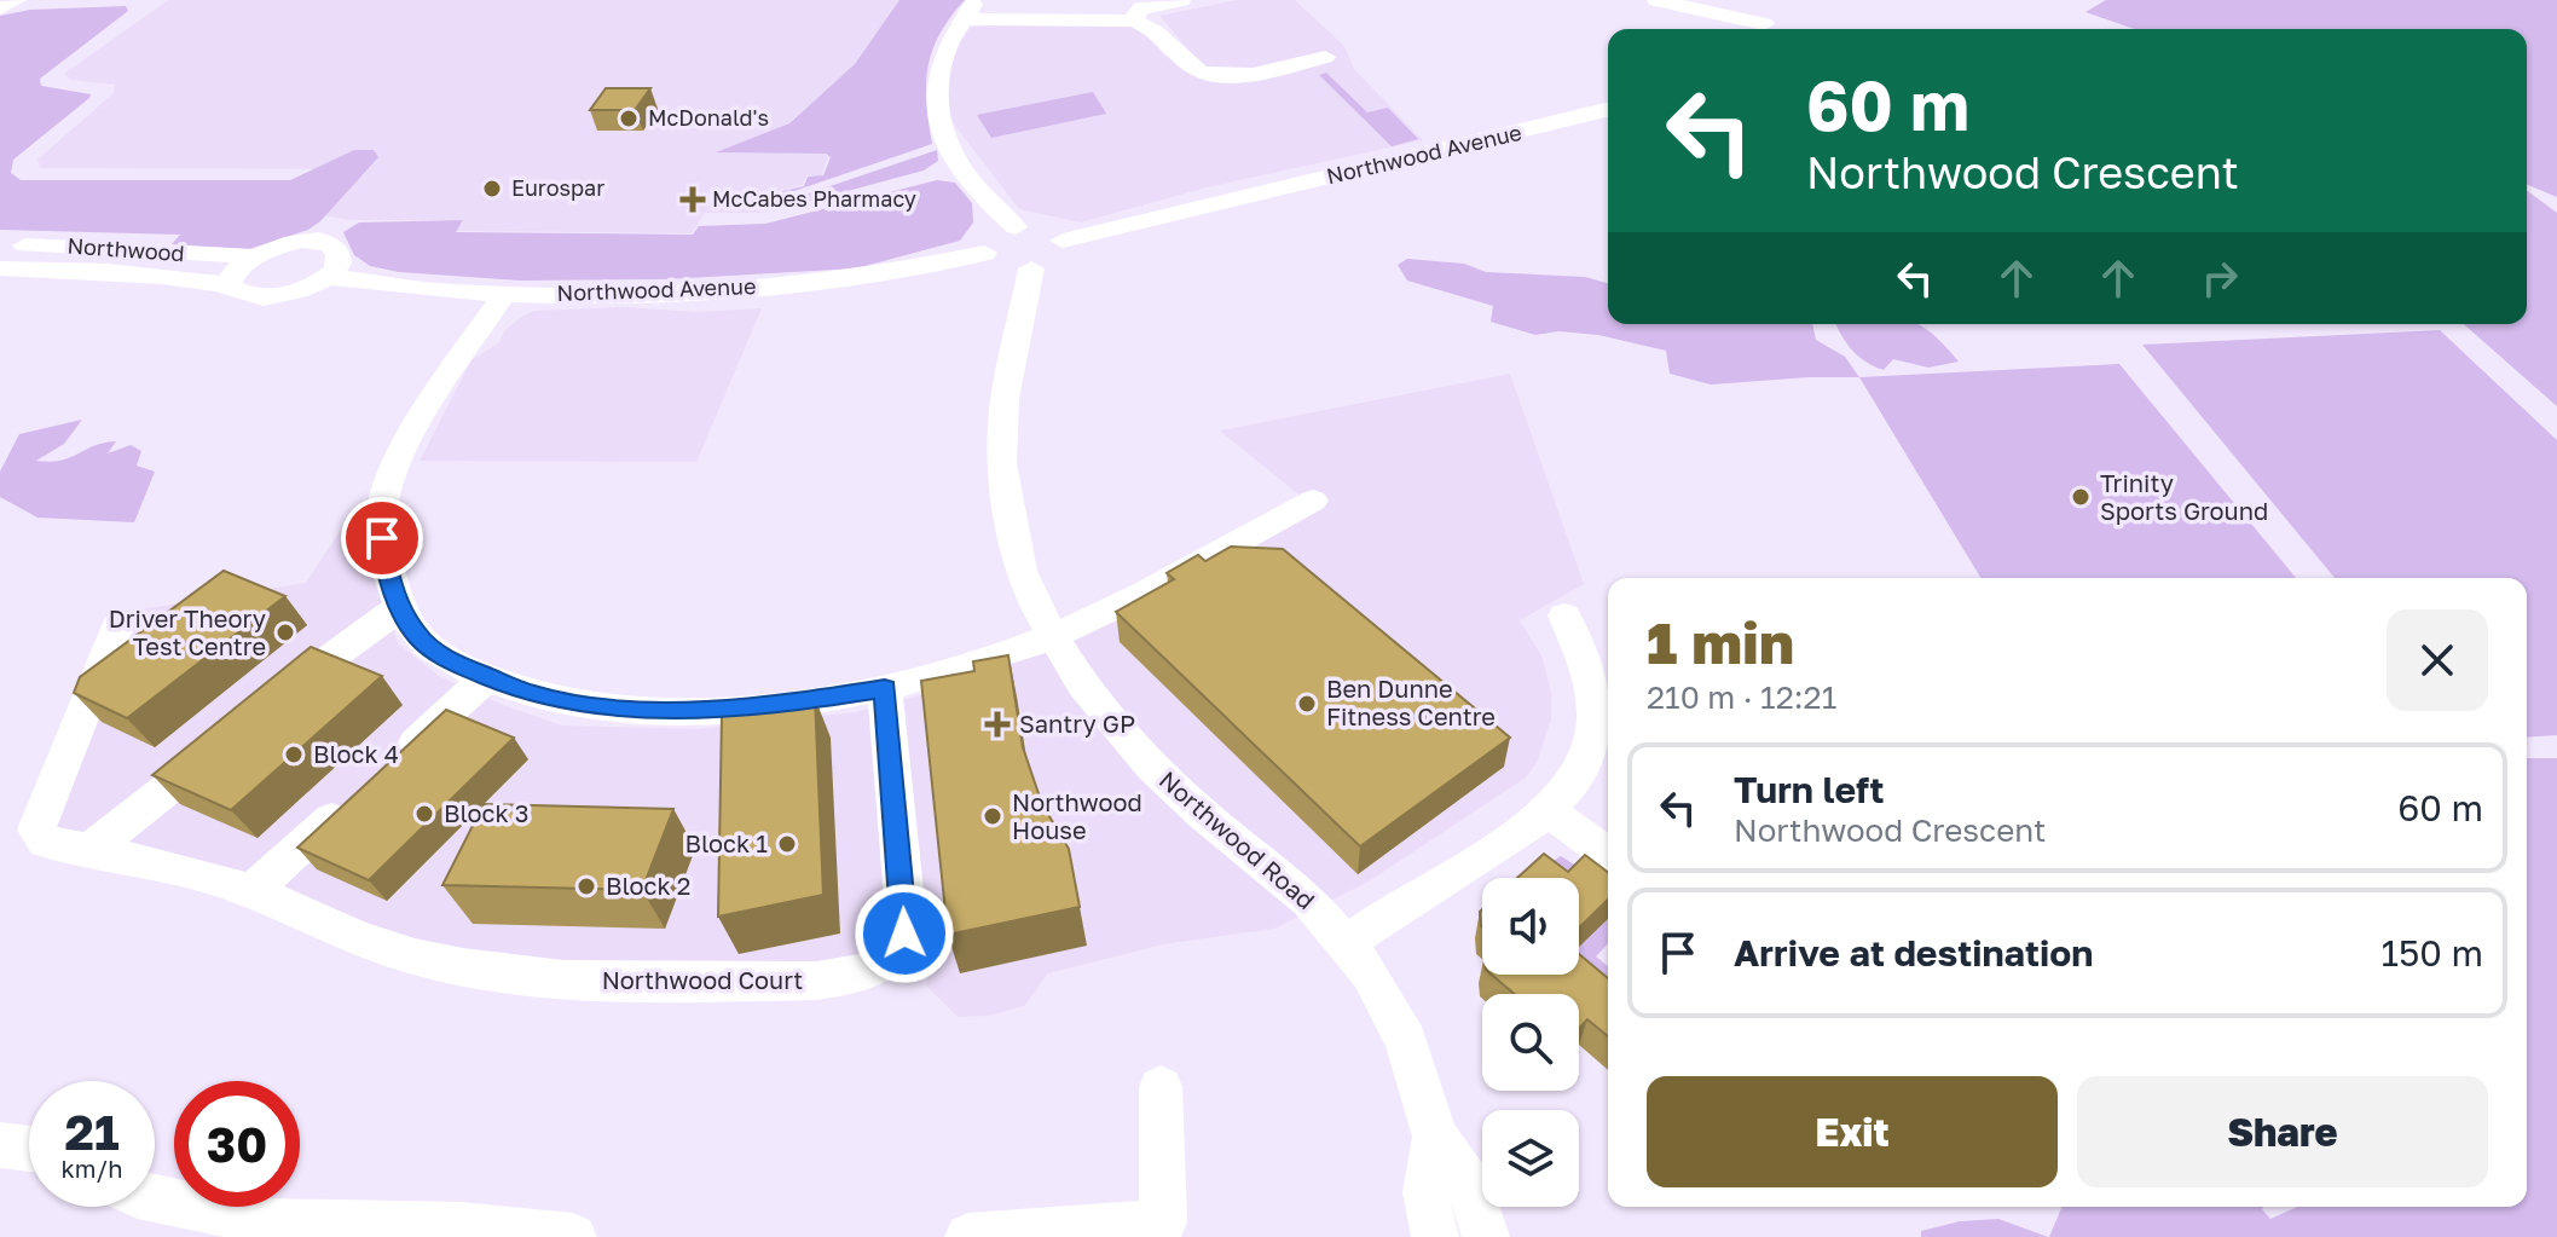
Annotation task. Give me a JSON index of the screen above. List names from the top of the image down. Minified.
{"streets":{"street":["Northwood Avenue","Northwood","Northwood Road","Northwood Court"]},"crossings":[["Northwood Avenue","Northwood"]],"places":{"other":["McDonald's","Eurospar","Trinity Sports Ground","Driver Theory Test Centre","Ben Dunne Fitness Centre","Block 4","Block 3","Northwood House","Block 1","Block 2"],"health":["McCabes Pharmacy","Santry GP"]},"page":{"turn":["60 m","Northwood Crescent"],"heading":["1 min","210 m · 12:21"],"list":[{"name":"Turn left","note":"Northwood Crescent","value":"60 m"},{"name":"Arrive at destination","value":"150 m"}],"buttons":["Exit","Share"],"speed":"21 km/h","limit":"30"}}
